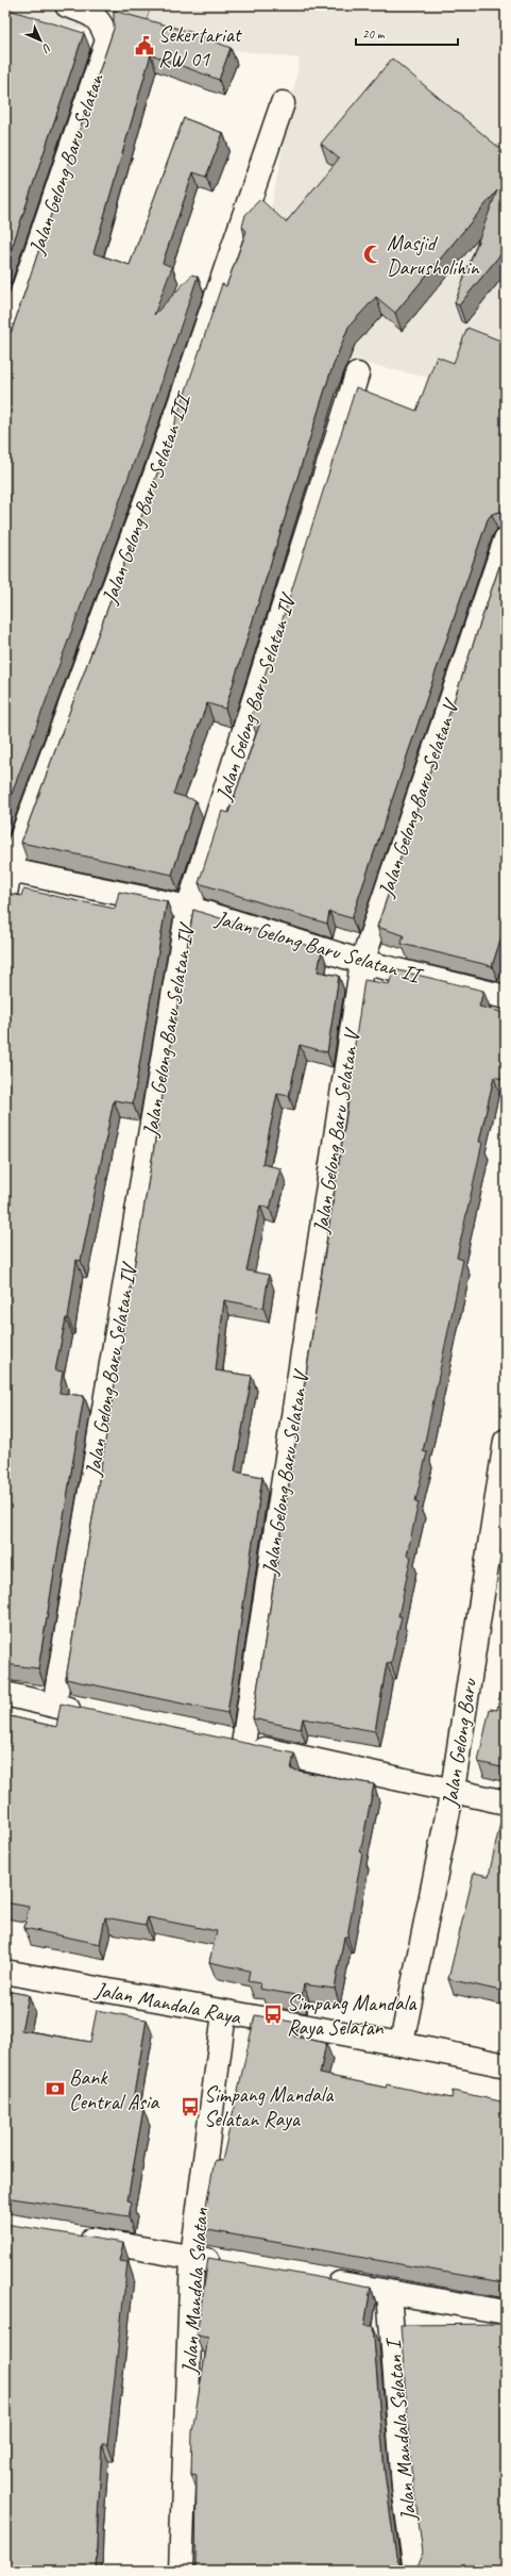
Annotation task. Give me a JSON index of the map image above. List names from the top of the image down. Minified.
{"streets":{"street":["Jalan Gelong Baru Selatan","Jalan Gelong Baru Selatan III","Jalan Gelong Baru Selatan IV","Jalan Gelong Baru Selatan V","Jalan Gelong Baru Selatan II","Jalan Gelong Baru","Jalan Mandala Raya","Jalan Mandala Selatan","Jalan Mandala Selatan I"]},"crossings":[["Jalan Gelong Baru Selatan III","Jalan Gelong Baru Selatan II"],["Jalan Gelong Baru Selatan IV","Jalan Gelong Baru Selatan II"],["Jalan Gelong Baru Selatan V","Jalan Gelong Baru Selatan II"],["Jalan Gelong Baru","Jalan Mandala Raya"],["Jalan Mandala Raya","Jalan Mandala Selatan"]],"places":{"public building":["Sekertariat RW 01"],"mosque":["Masjid Darusholihin"],"bus stop":["Simpang Mandala Raya Selatan","Simpang Mandala Selatan Raya"],"bank":["Bank Central Asia"]},"scale_bar":"20 m","north":"bottom right"}
